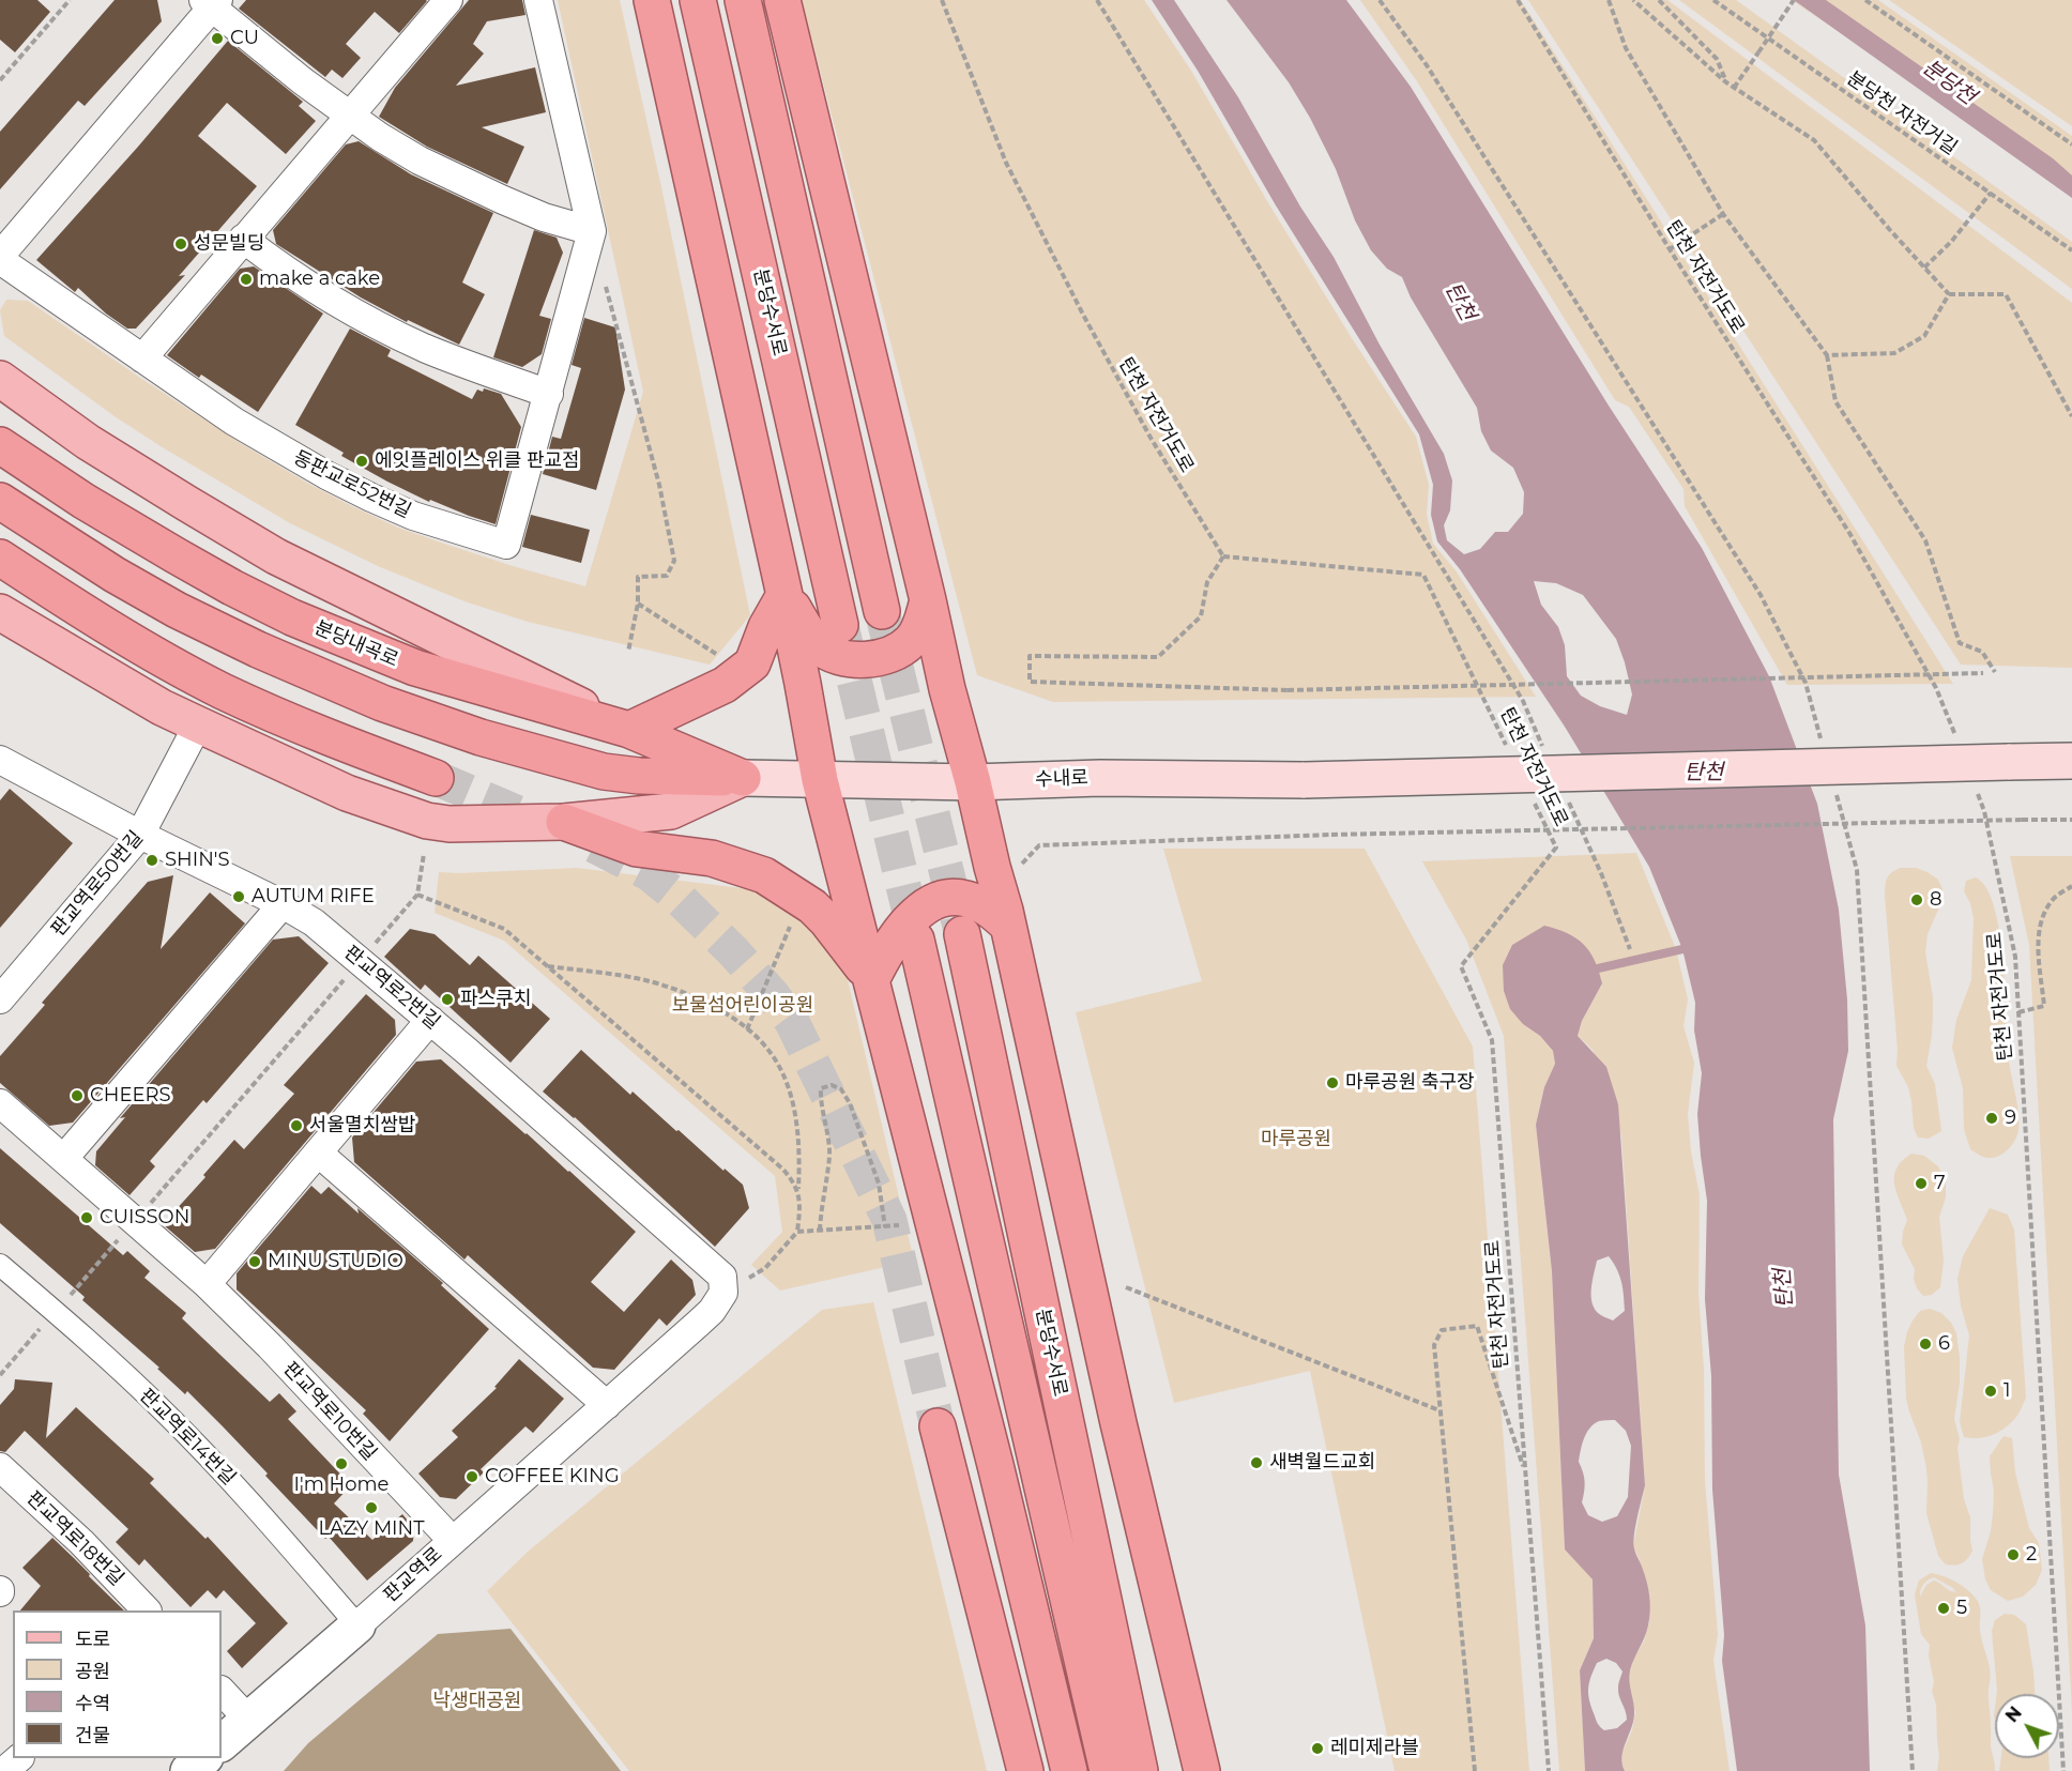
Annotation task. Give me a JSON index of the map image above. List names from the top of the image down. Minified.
{"streets":{"highway":["분당수서로","분당내곡로"],"main road":["수내로"],"street":["동판교로52번길","판교역로50번길","판교역로2번길","판교역로10번길","판교역로14번길","판교역로18번길","판교역로"],"path":["분당천 자전거길","탄천 자전거도로"]},"crossings":[["분당내곡로","수내로"],["판교역로50번길","판교역로2번길"],["판교역로2번길","판교역로"],["판교역로10번길","판교역로"],["판교역로14번길","판교역로"]],"water":["분당천","탄천"],"parks":["보물섬어린이공원","마루공원","낙생대공원"],"places":["CU","성문빌딩","make a cake","에잇플레이스 위클 판교점","SHIN'S","AUTUM RIFE","8","파스쿠치","마루공원 축구장","CHEERS","9","서울멸치쌈밥","7","CUISSON","MINU STUDIO","6","1","새벽월드교회","I'm Home","COFFEE KING","LAZY MINT","2","5","레미제라블"],"legend":["도로","공원","수역","건물"],"north":"top left"}
